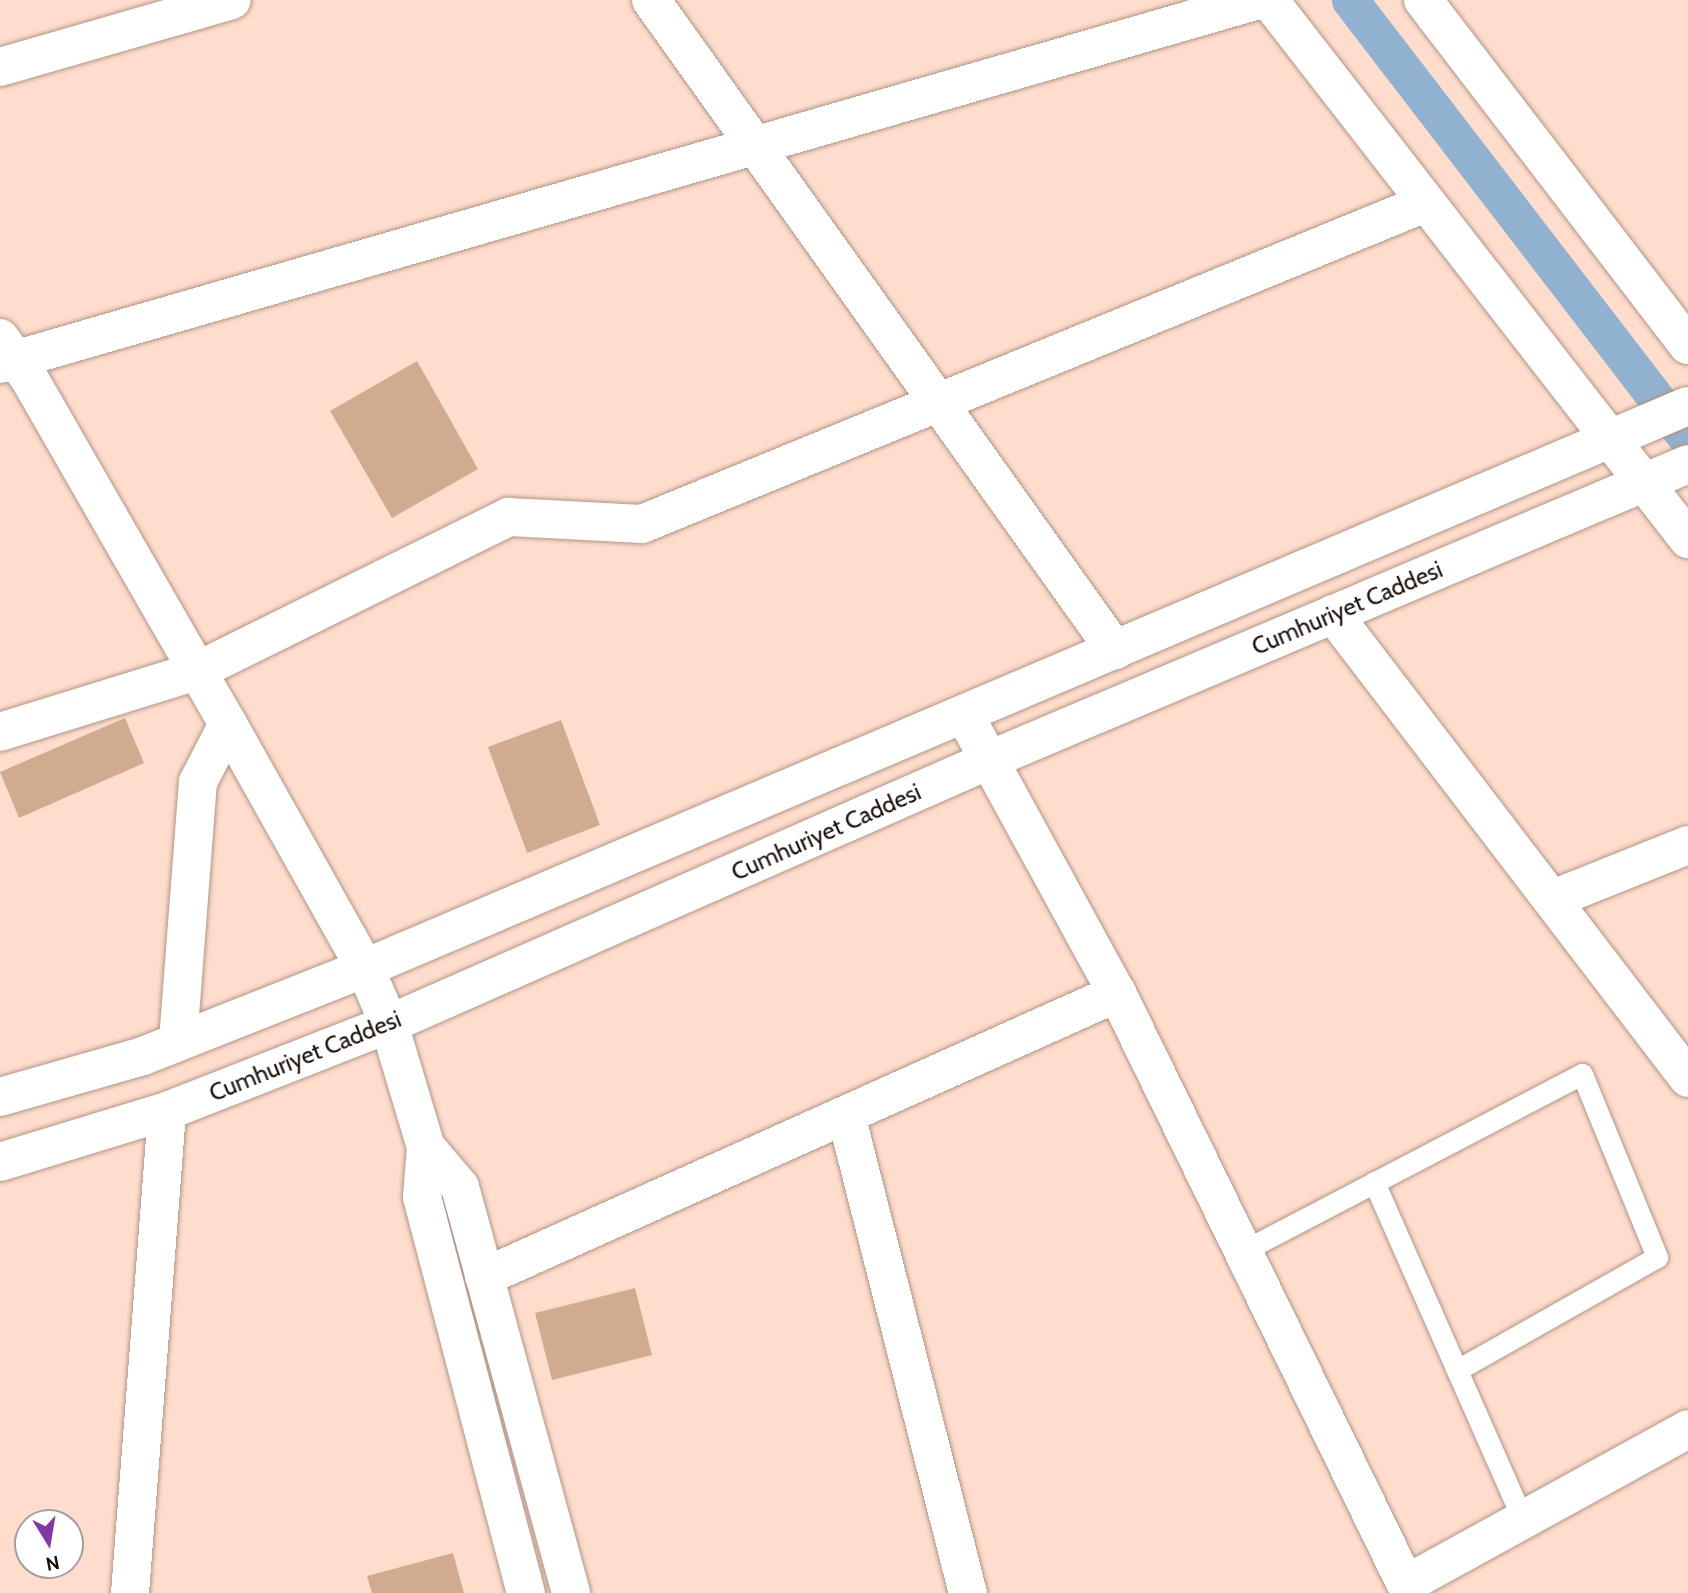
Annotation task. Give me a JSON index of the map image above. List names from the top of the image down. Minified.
{"streets":{"street":["Cumhuriyet Caddesi"]},"north":"bottom"}
